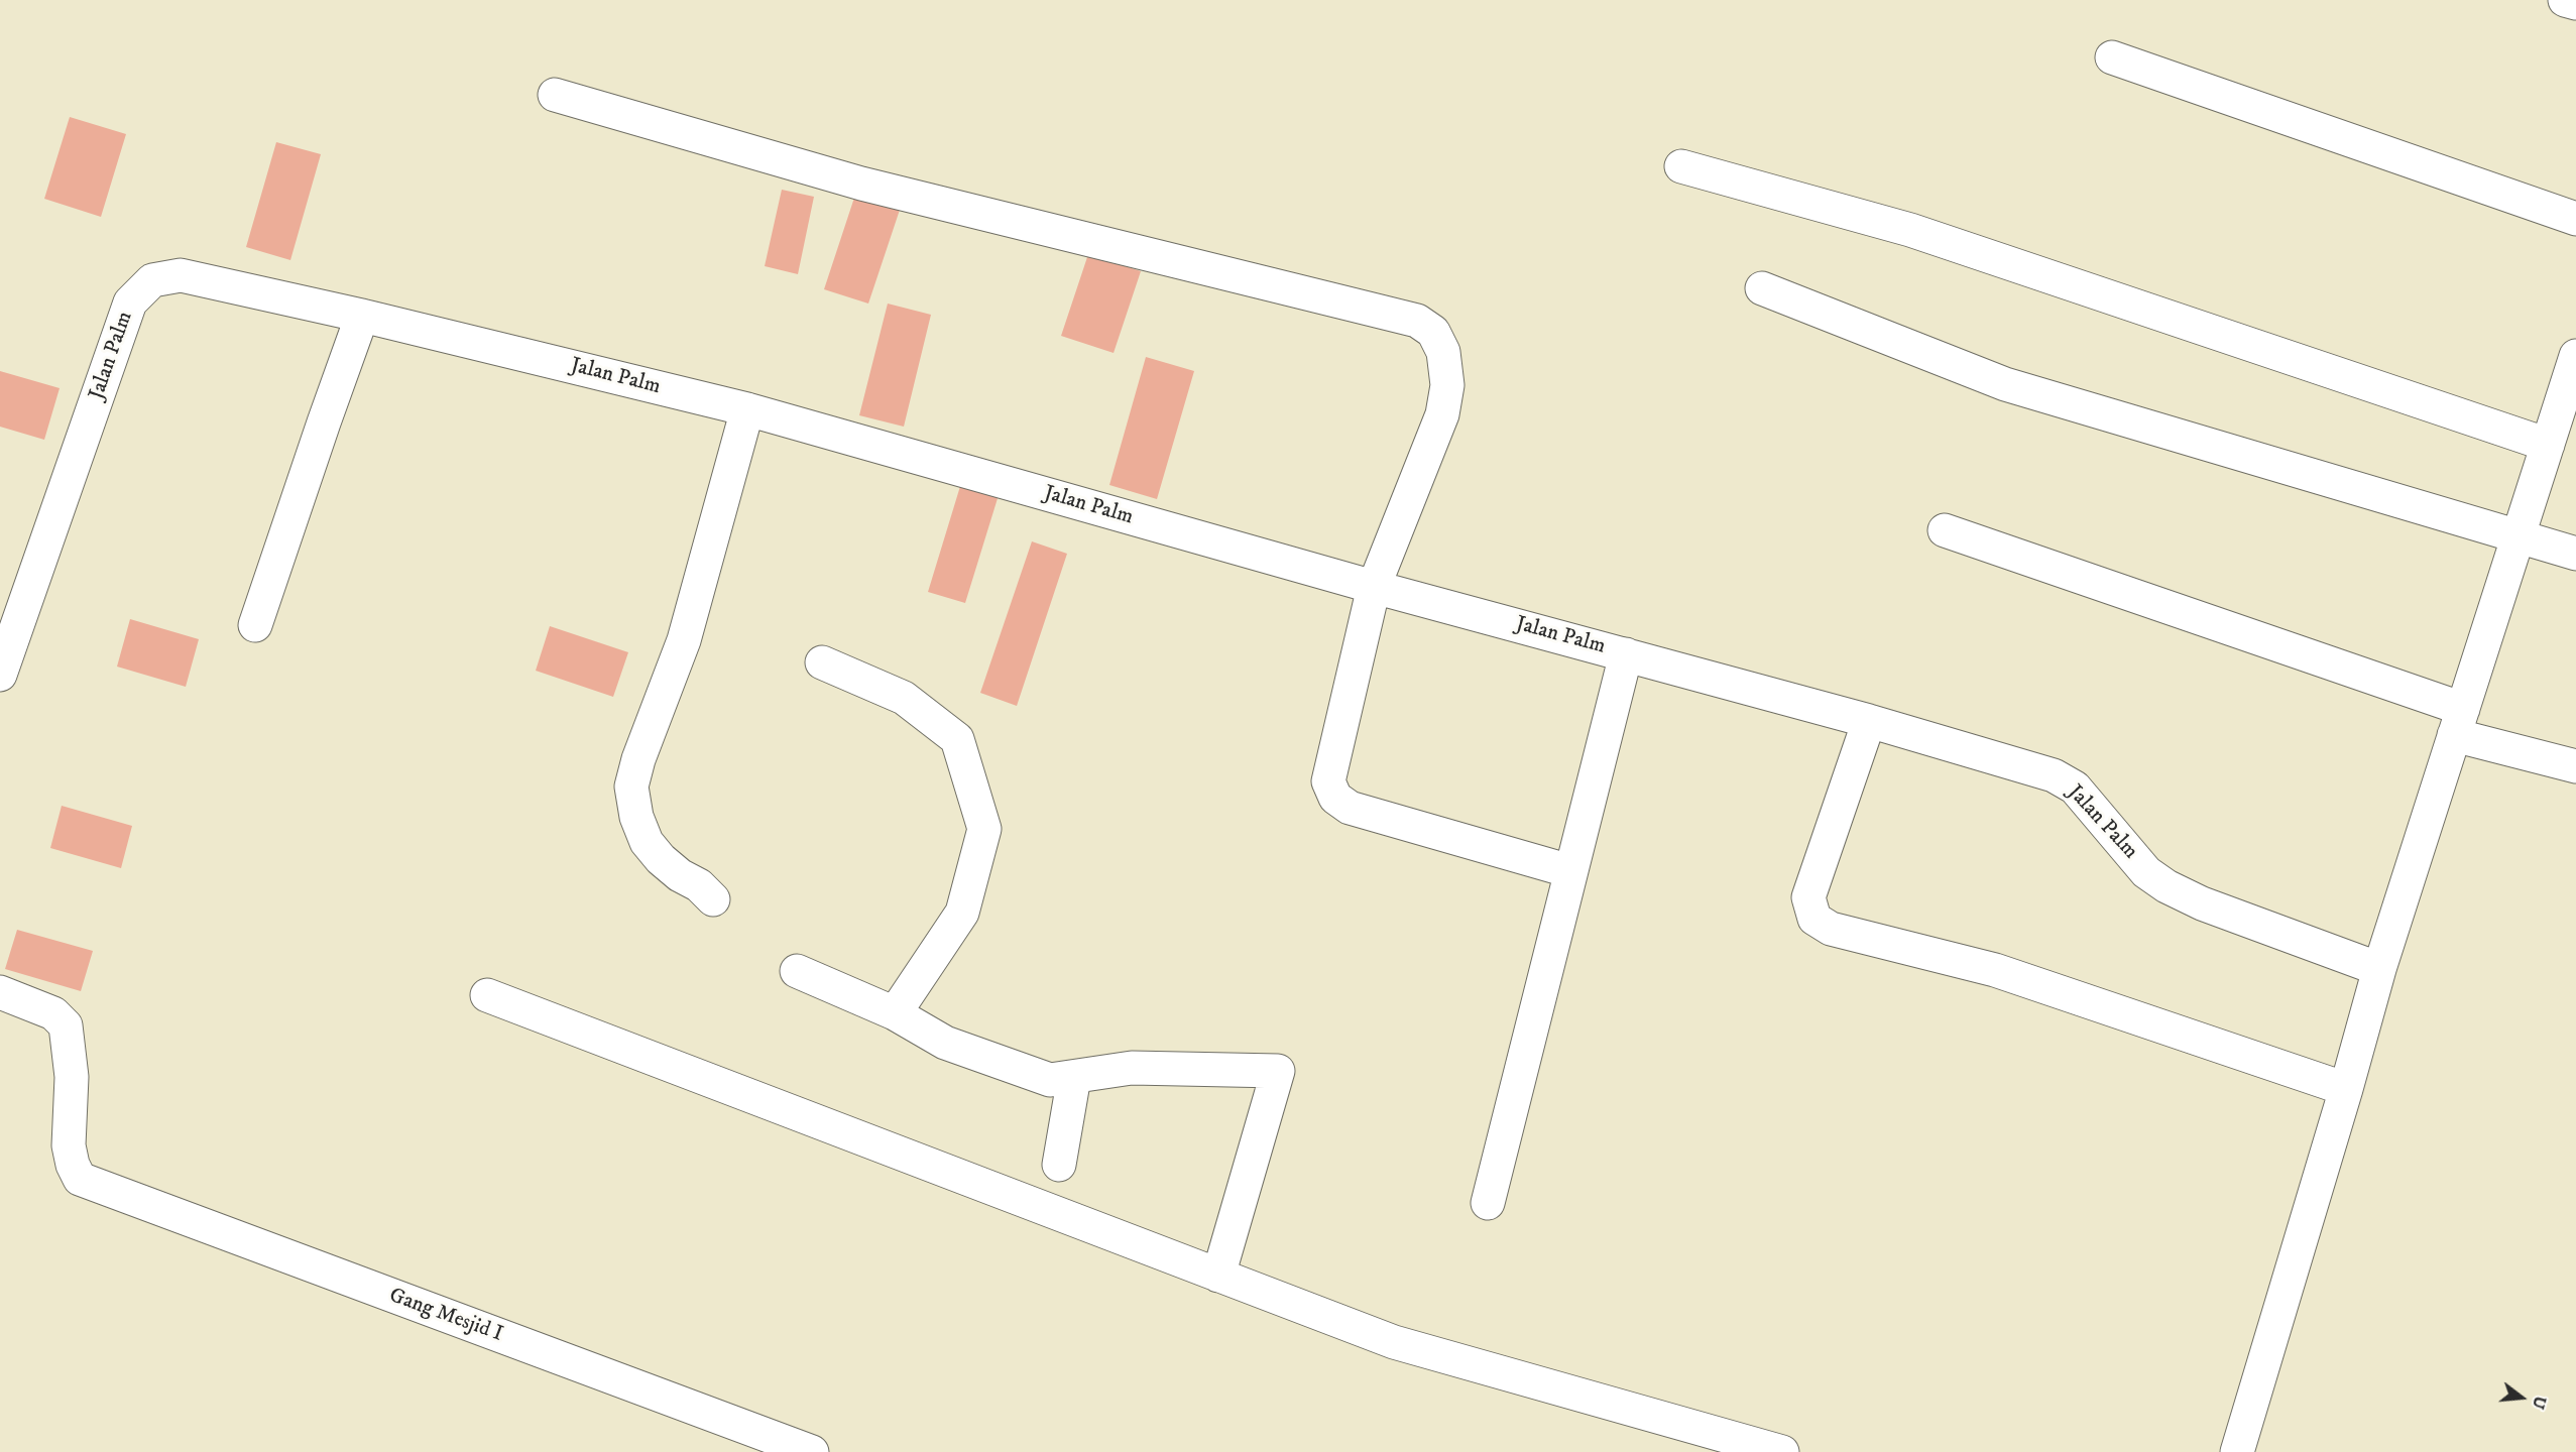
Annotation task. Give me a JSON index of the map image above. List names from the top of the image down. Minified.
{"streets":{"street":["Jalan Palm","Gang Mesjid I"]},"north":"right"}
